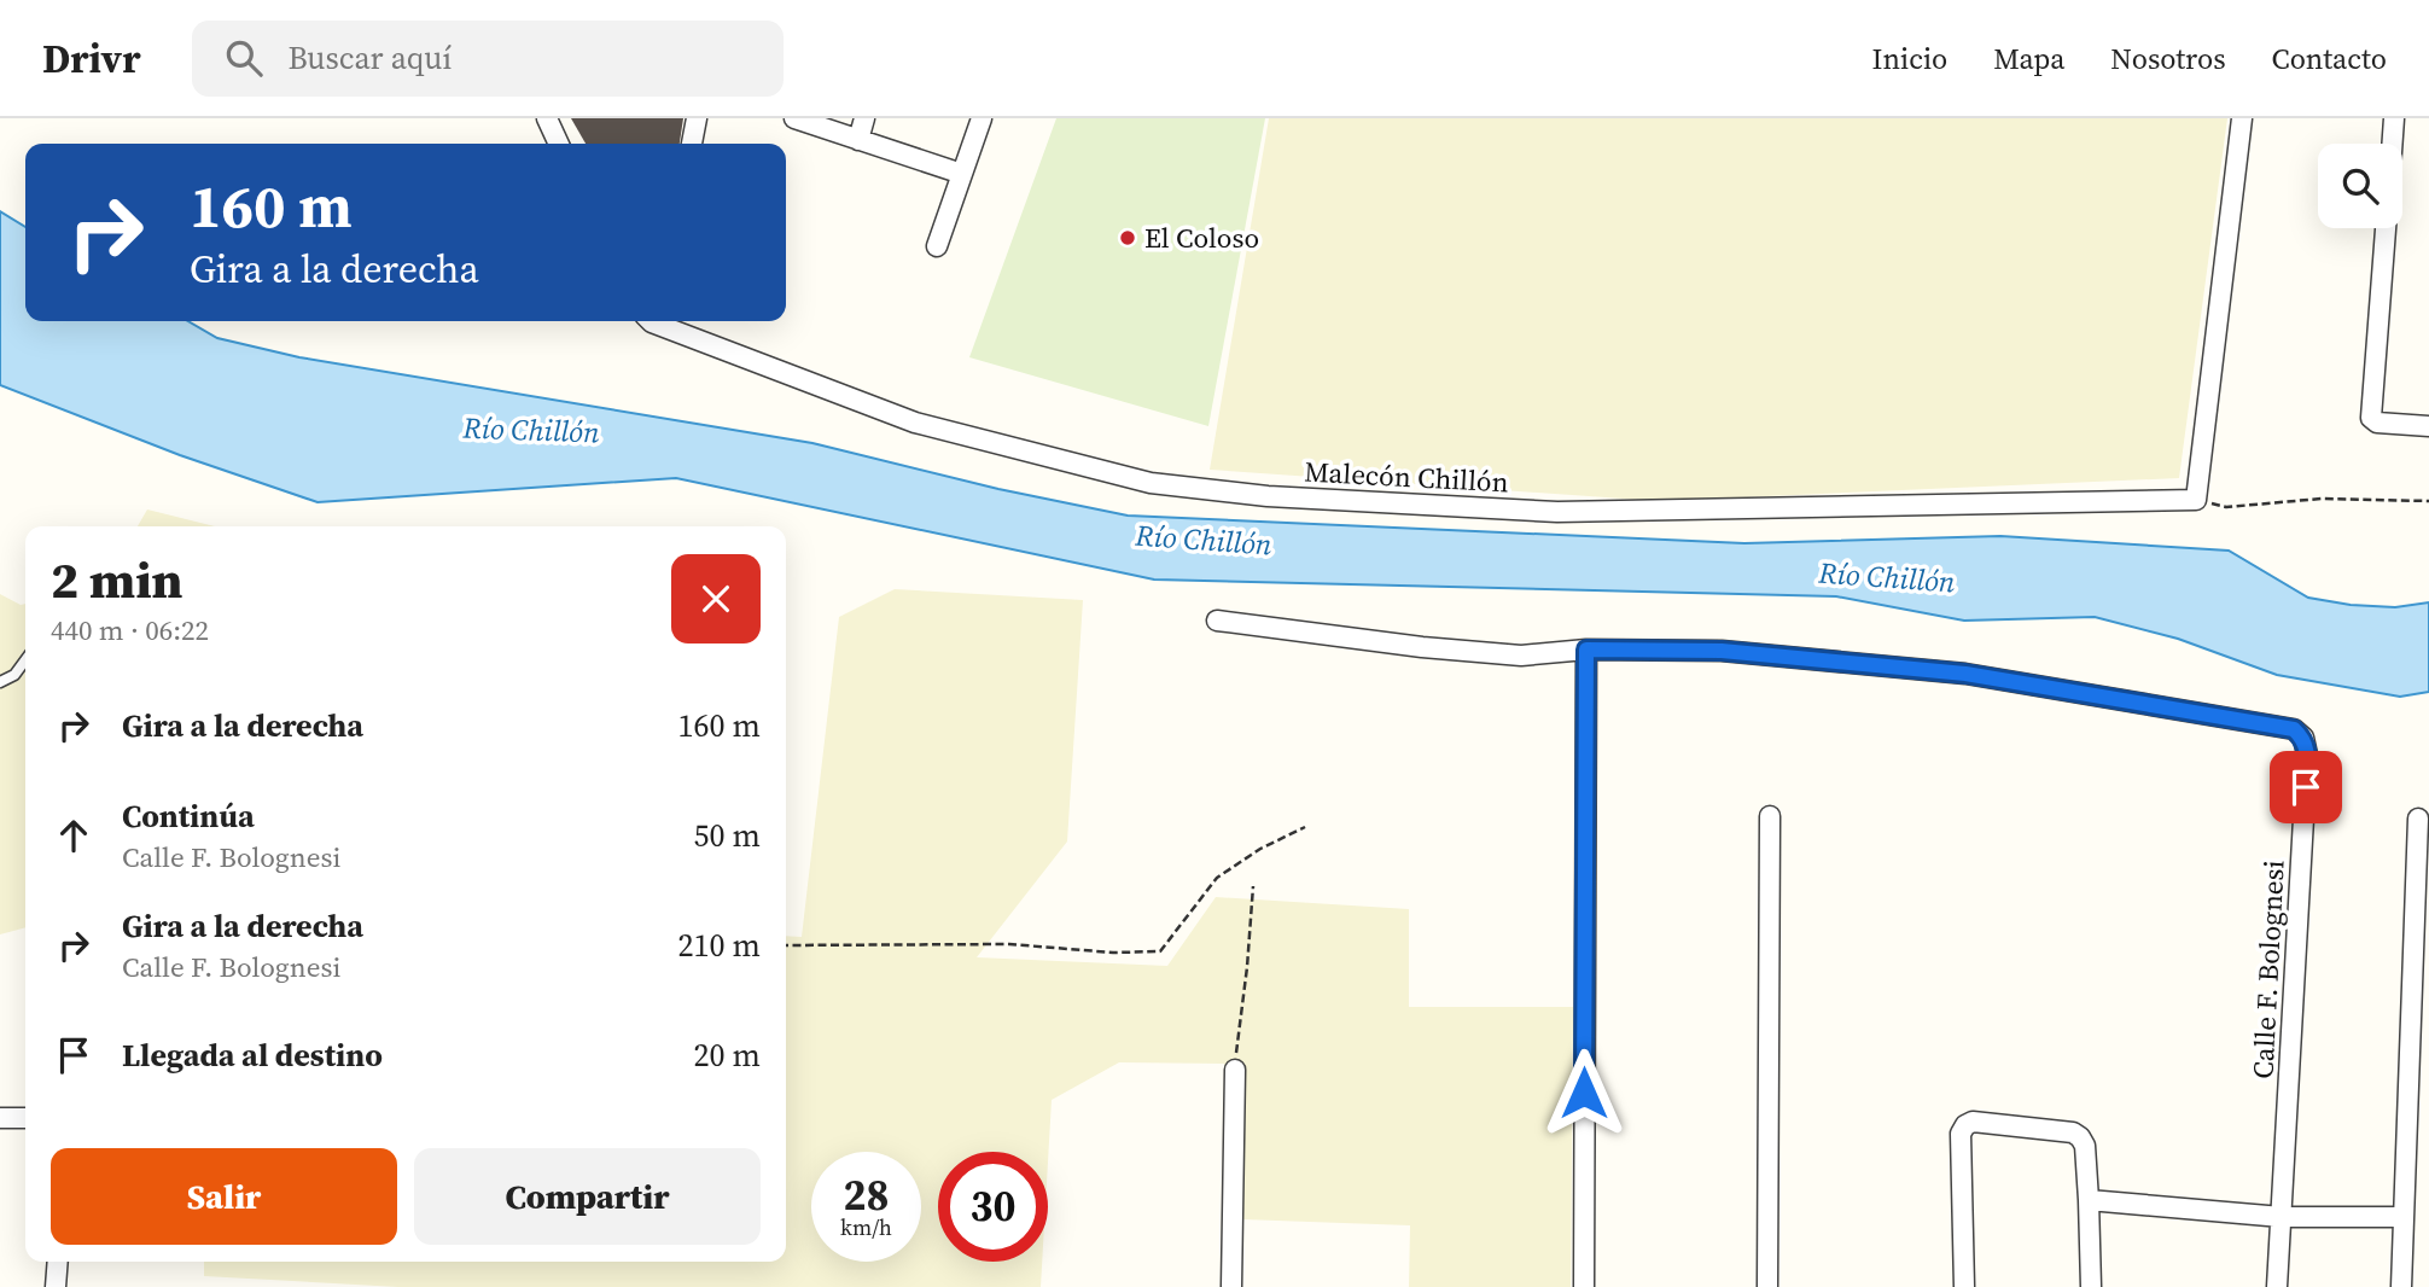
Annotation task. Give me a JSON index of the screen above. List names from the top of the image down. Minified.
{"streets":{"street":["Malecón Chillón","Calle F. Bolognesi"]},"water":["Río Chillón"],"places":["El Coloso"],"page":{"header":"Drivr","search":"Buscar aquí","nav":["Inicio","Mapa","Nosotros","Contacto"],"turn":["160 m","Gira a la derecha"],"heading":["2 min","440 m · 06:22"],"list":[{"name":"Gira a la derecha","value":"160 m"},{"name":"Continúa","note":"Calle F. Bolognesi","value":"50 m"},{"name":"Gira a la derecha","note":"Calle F. Bolognesi","value":"210 m"},{"name":"Llegada al destino","value":"20 m"}],"buttons":["Salir","Compartir"],"speed":"28 km/h","limit":"30"}}
